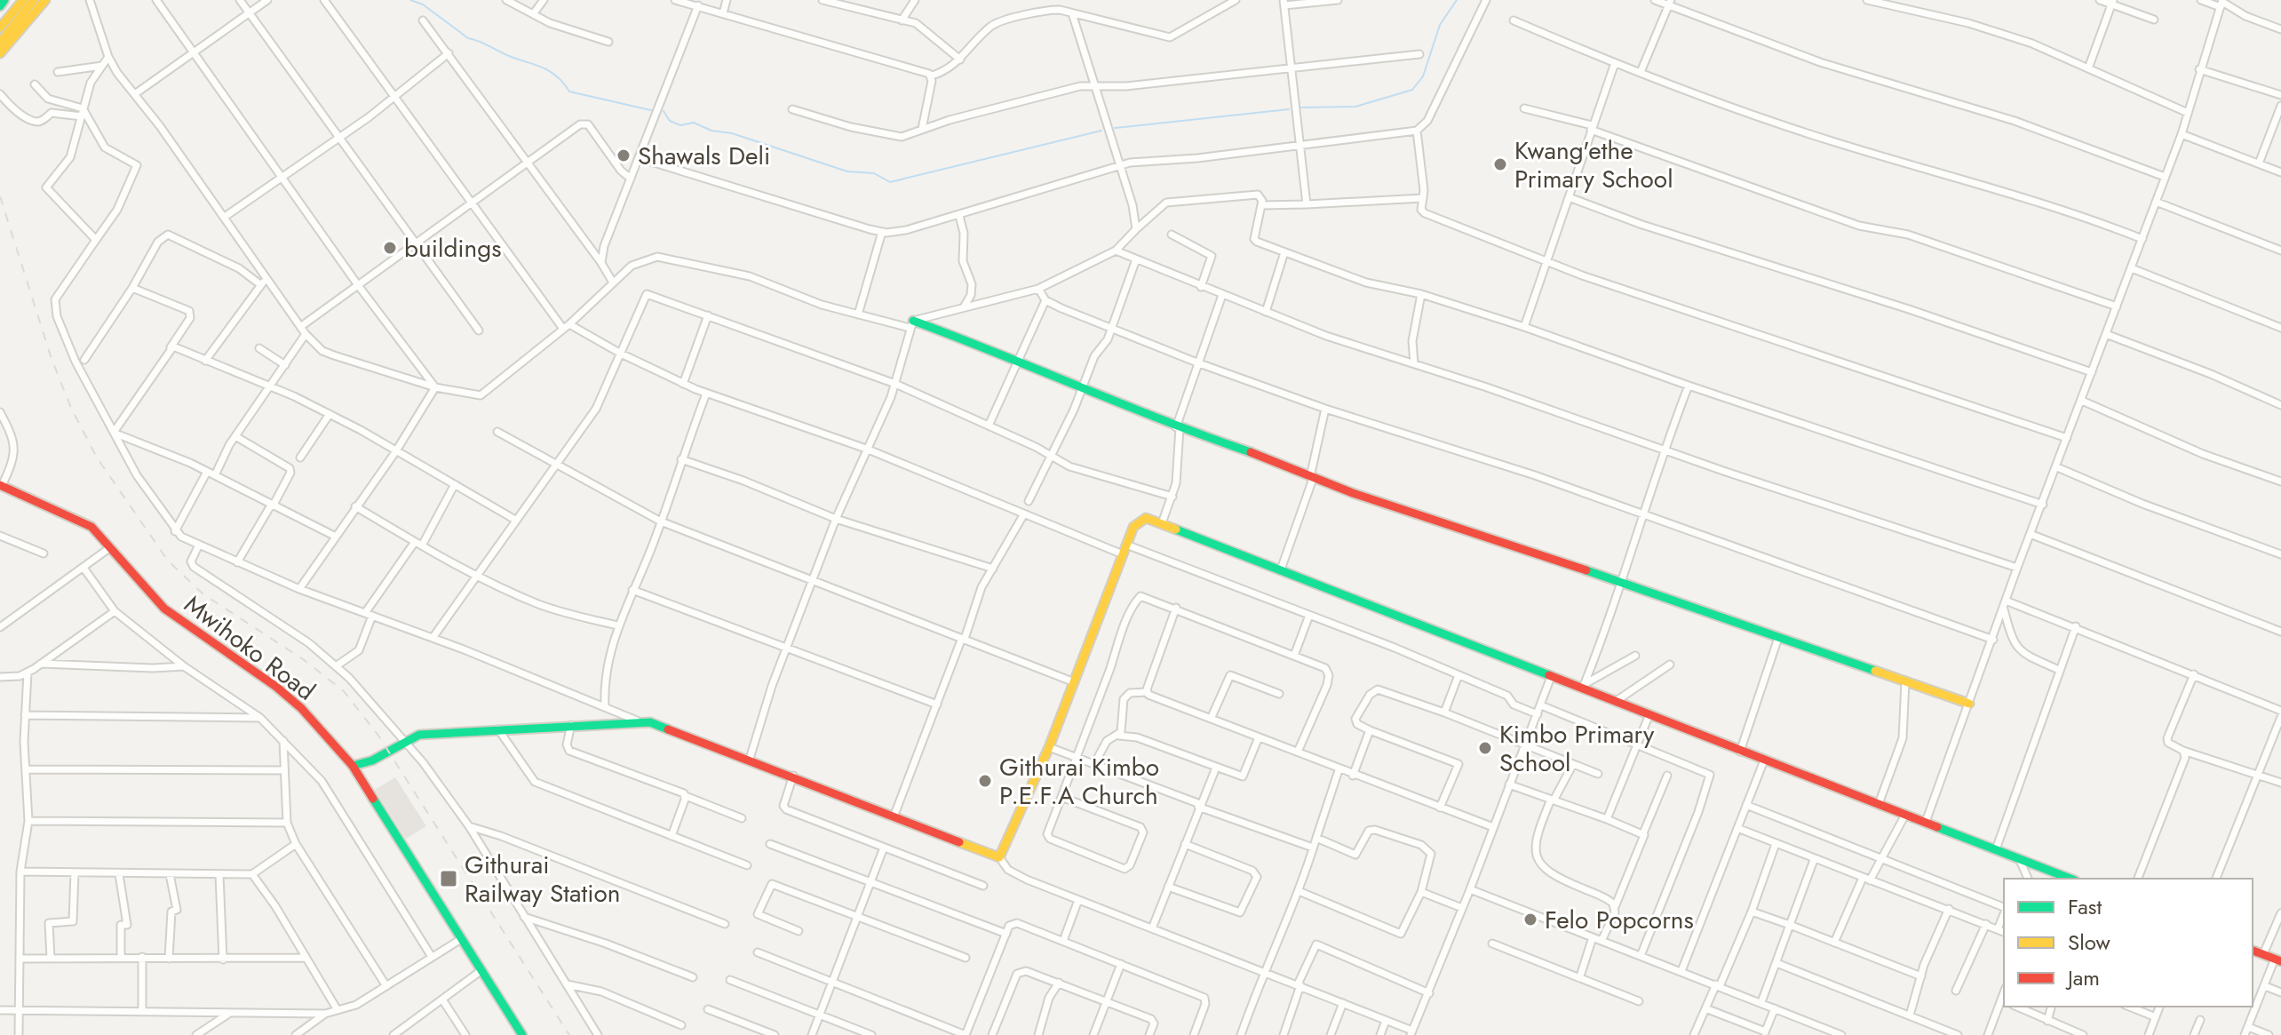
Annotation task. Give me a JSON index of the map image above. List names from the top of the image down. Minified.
{"streets":{"main road":["Mwihoko Road"]},"places":{"other":["Shawals Deli","Kwang'ethe Primary School","buildings","Kimbo Primary School","Githurai Kimbo P.E.F.A Church","Felo Popcorns"],"transit":["Githurai Railway Station"]},"legend":["Fast","Slow","Jam"]}
